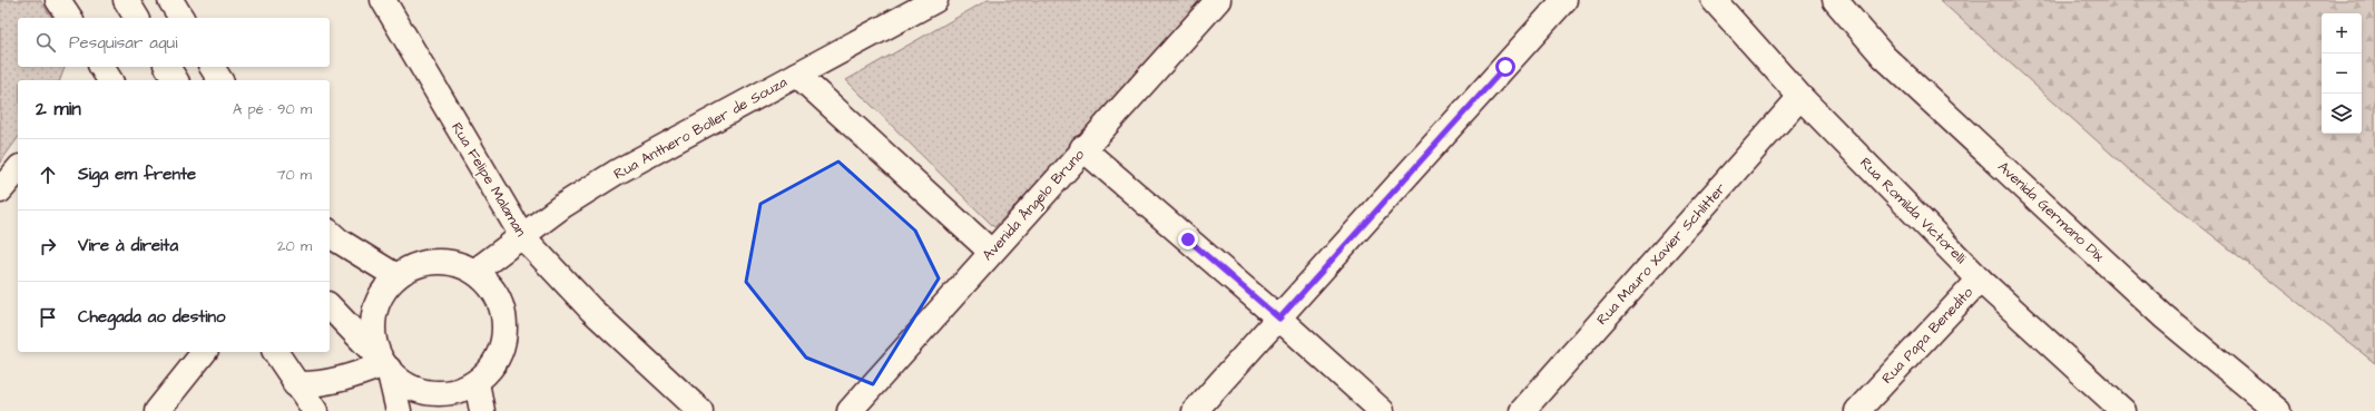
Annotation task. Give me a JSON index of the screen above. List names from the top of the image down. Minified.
{"streets":{"street":["Rua Anthero Boller de Souza","Rua Felipe Malaman","Avenida Ângelo Bruno","Rua Romilda Victorelli","Avenida Germano Dix","Rua Mauro Xavier Schlitter","Rua Papa Benedito"]},"crossings":[["Rua Anthero Boller de Souza","Rua Felipe Malaman"],["Rua Romilda Victorelli","Rua Mauro Xavier Schlitter"],["Rua Romilda Victorelli","Rua Papa Benedito"]],"page":{"map_buttons":["+","−"],"search":"Pesquisar aqui","heading":["2 min","A pé · 90 m"],"list":[["Siga em frente","70 m"],["Vire à direita","20 m"],"Chegada ao destino"]}}
